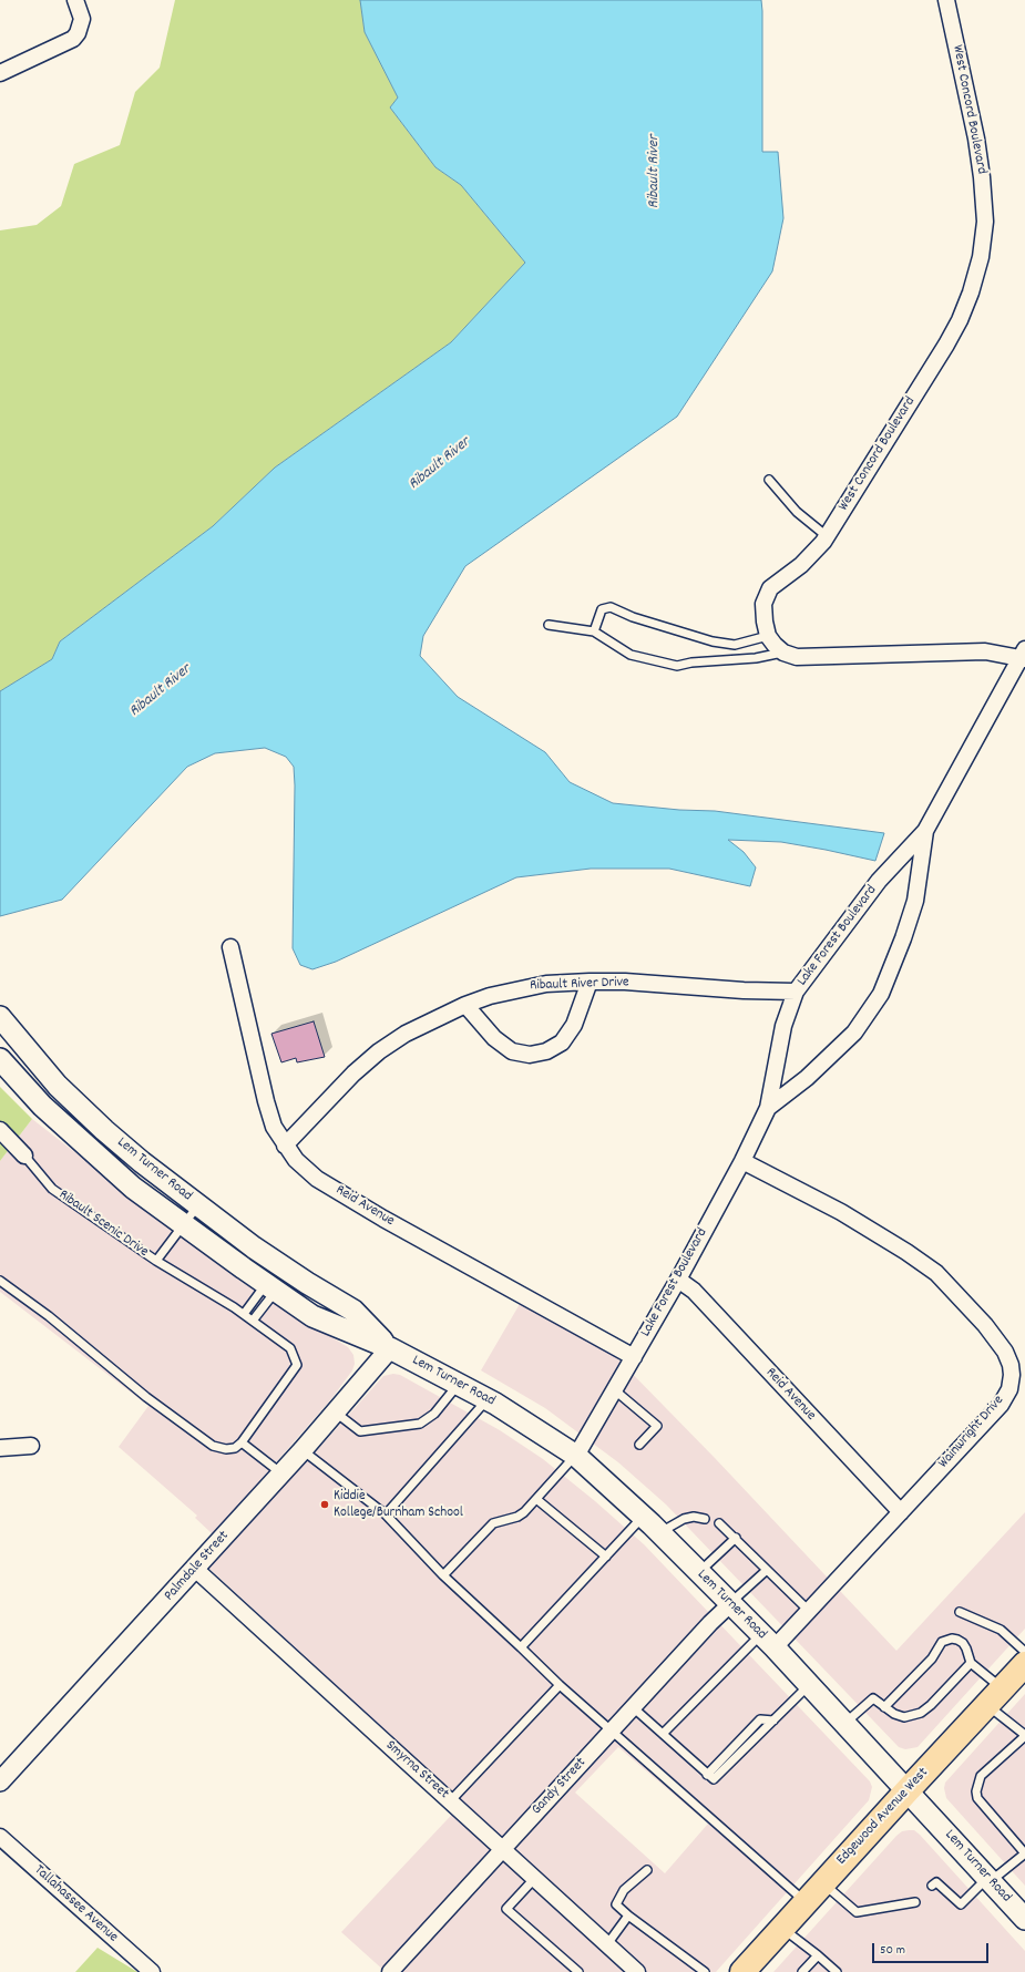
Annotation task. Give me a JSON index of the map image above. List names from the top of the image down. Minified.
{"streets":{"main road":["Lem Turner Road","Edgewood Avenue West"],"street":["West Concord Boulevard","Lake Forest Boulevard","Ribault River Drive","Reid Avenue","Ribault Scenic Drive","Wainwright Drive","Palmdale Street","Smyrna Street","Gandy Street","Tallahassee Avenue"]},"crossings":[["Lake Forest Boulevard","Ribault River Drive"],["Lake Forest Boulevard","Lem Turner Road"],["Lake Forest Boulevard","Reid Avenue"],["Lake Forest Boulevard","Wainwright Drive"],["Ribault River Drive","Reid Avenue"],["Lem Turner Road","Ribault Scenic Drive"],["Lem Turner Road","Wainwright Drive"],["Lem Turner Road","Palmdale Street"],["Lem Turner Road","Gandy Street"],["Lem Turner Road","Edgewood Avenue West"],["Reid Avenue","Wainwright Drive"],["Palmdale Street","Smyrna Street"],["Smyrna Street","Gandy Street"]],"water":["Ribault River"],"places":["Kiddie Kollege/Burnham School"],"scale_bar":"50 m"}
